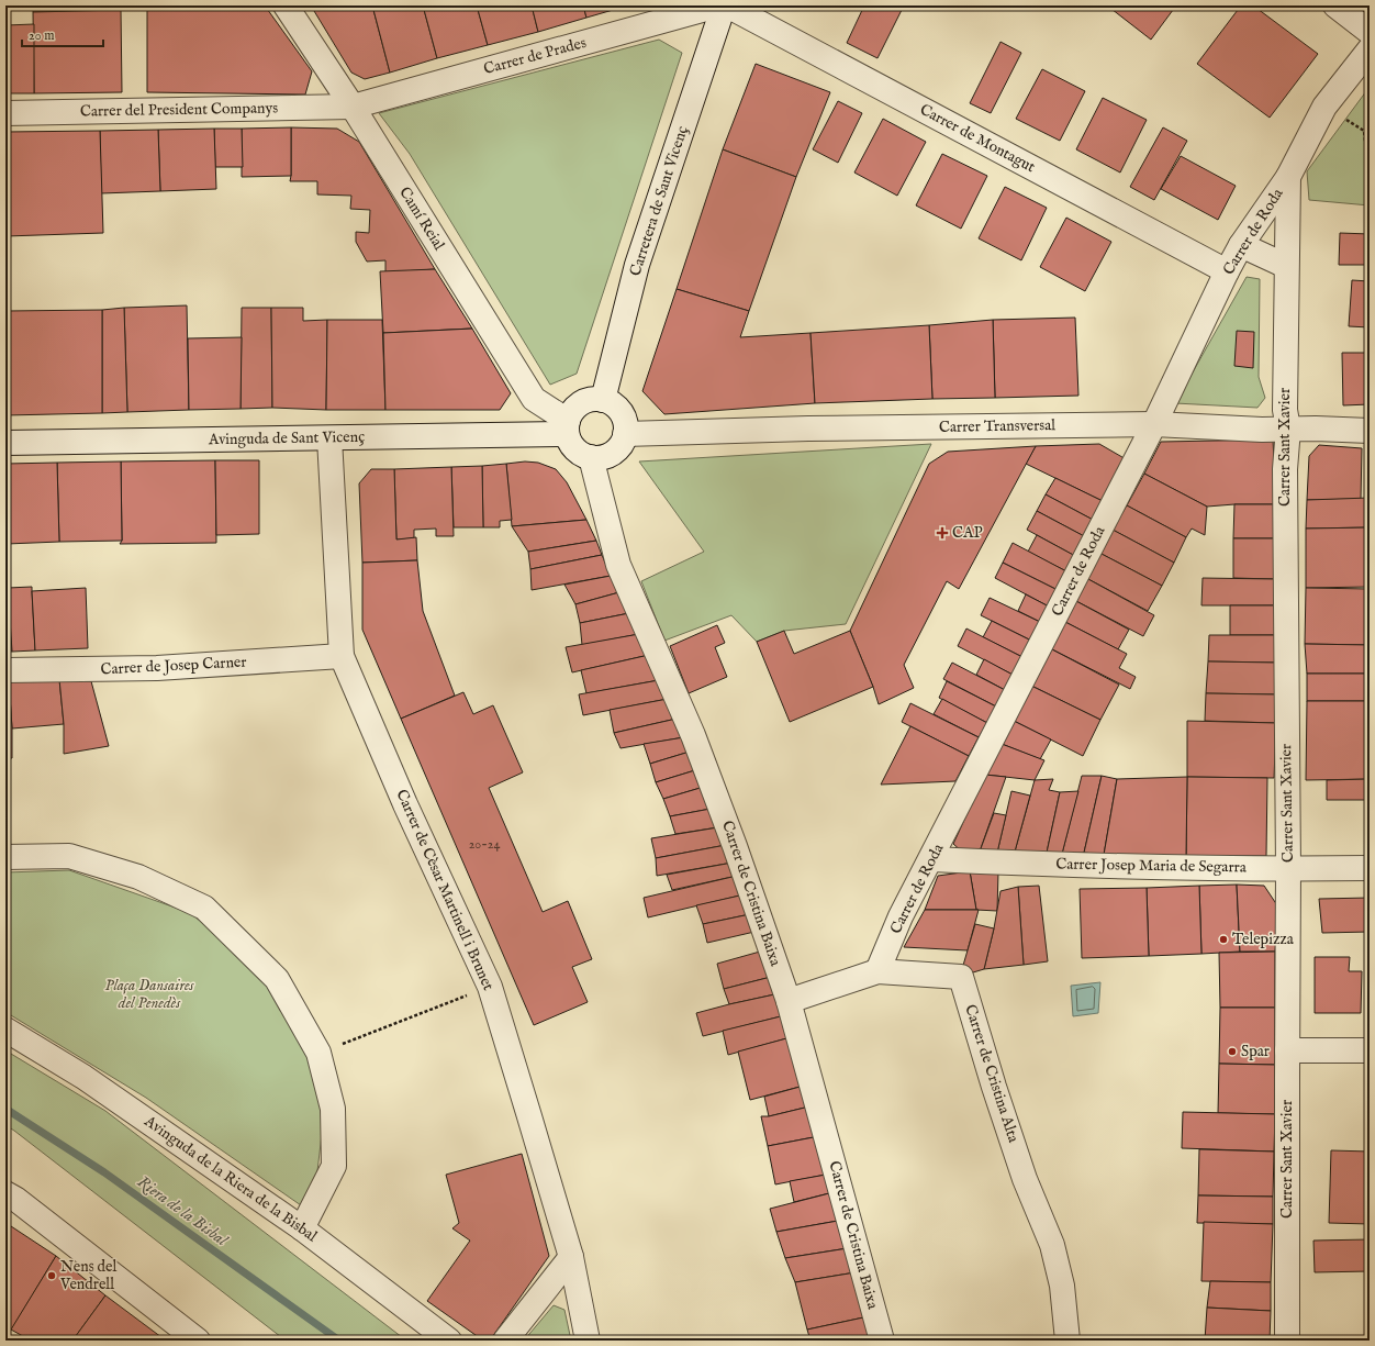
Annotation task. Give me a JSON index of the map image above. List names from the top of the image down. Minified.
{"streets":{"street":["Carrer de Prades","Carrer del President Companys","Carrer de Montagut","Carretera de Sant Vicenç","Camí Reial","Carrer de Roda","Carrer Transversal","Avinguda de Sant Vicenç","Carrer Sant Xavier","Carrer de Josep Carner","Carrer Josep Maria de Segarra","Carrer de Cèsar Martinell i Brunet","Carrer de Cristina Baixa","Carrer de Cristina Alta","Avinguda de la Riera de la Bisbal"]},"crossings":[["Carrer de Prades","Carrer del President Companys"],["Carrer de Prades","Camí Reial"],["Carrer del President Companys","Camí Reial"],["Carrer de Montagut","Carrer de Roda"],["Carretera de Sant Vicenç","Camí Reial"],["Carretera de Sant Vicenç","Carrer Transversal"],["Carretera de Sant Vicenç","Avinguda de Sant Vicenç"],["Carretera de Sant Vicenç","Carrer de Cristina Baixa"],["Camí Reial","Carrer Transversal"],["Camí Reial","Avinguda de Sant Vicenç"],["Camí Reial","Carrer de Cristina Baixa"],["Carrer de Roda","Carrer Transversal"],["Carrer de Roda","Carrer Sant Xavier"],["Carrer de Roda","Carrer Josep Maria de Segarra"],["Carrer de Roda","Carrer de Cristina Alta"],["Carrer Transversal","Avinguda de Sant Vicenç"],["Carrer Transversal","Carrer Sant Xavier"],["Carrer Transversal","Carrer de Cristina Baixa"],["Avinguda de Sant Vicenç","Carrer de Cèsar Martinell i Brunet"],["Avinguda de Sant Vicenç","Carrer de Cristina Baixa"],["Carrer Sant Xavier","Carrer Josep Maria de Segarra"],["Carrer de Josep Carner","Carrer de Cèsar Martinell i Brunet"],["Carrer de Cristina Baixa","Carrer de Cristina Alta"]],"water":["Riera de la Bisbal"],"parks":["Plaça Dansaires del Penedès"],"places":{"health":["CAP"],"other":["Telepizza","Spar","Nens del Vendrell"]},"house_numbers":["20-24"],"scale_bar":"20 m"}
